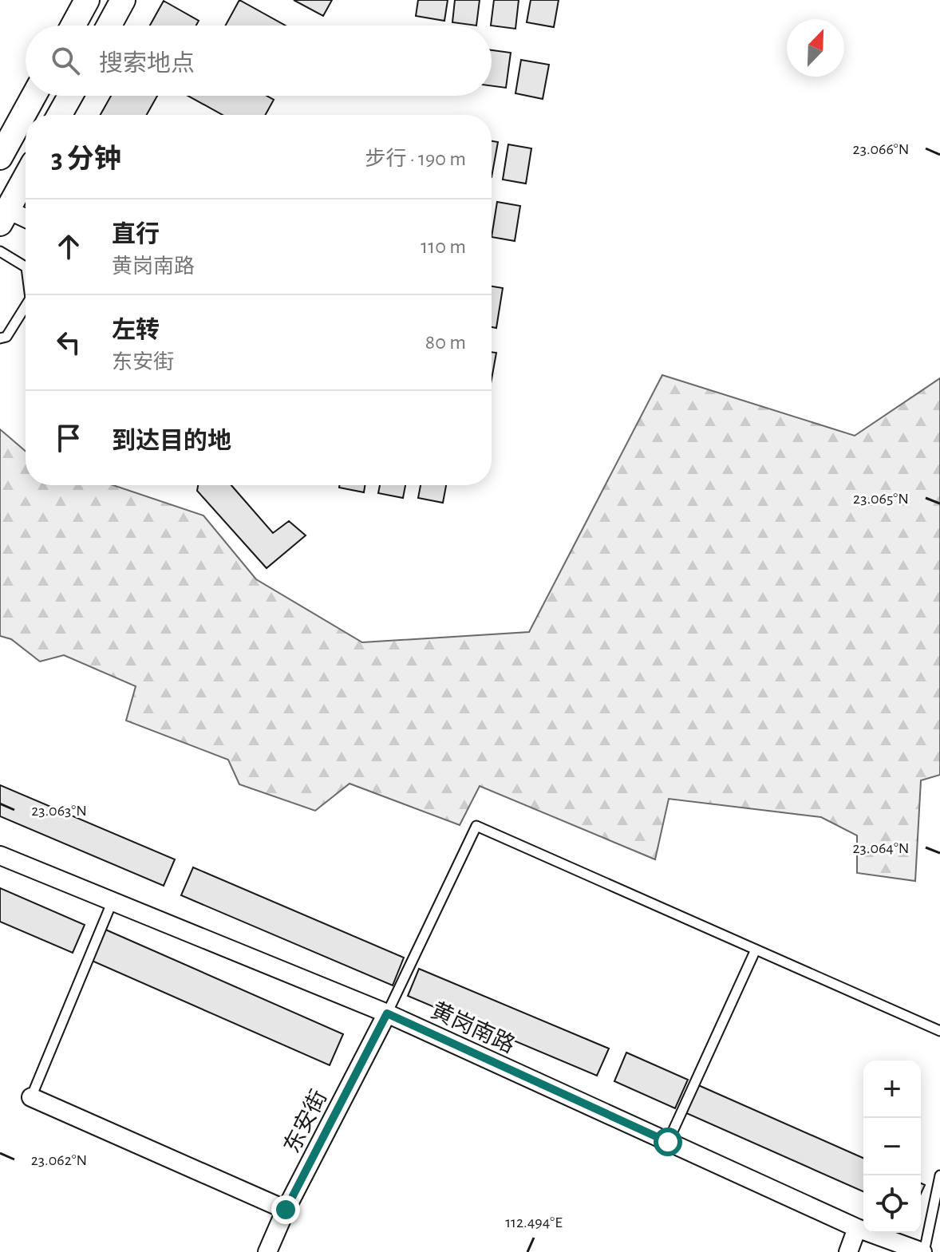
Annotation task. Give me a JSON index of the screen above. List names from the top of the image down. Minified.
{"streets":{"street":["黄岗南路","东安街"]},"crossings":[["黄岗南路","东安街"]],"north":"top right","page":{"search":"搜索地点","heading":["3 分钟","步行 · 190 m"],"list":[["直行","黄岗南路","110 m"],["左转","东安街","80 m"],"到达目的地"],"map_buttons":["+","−"]},"coordinates":["23.066°N","23.065°N","23.063°N","23.064°N","23.062°N","112.494°E"]}
